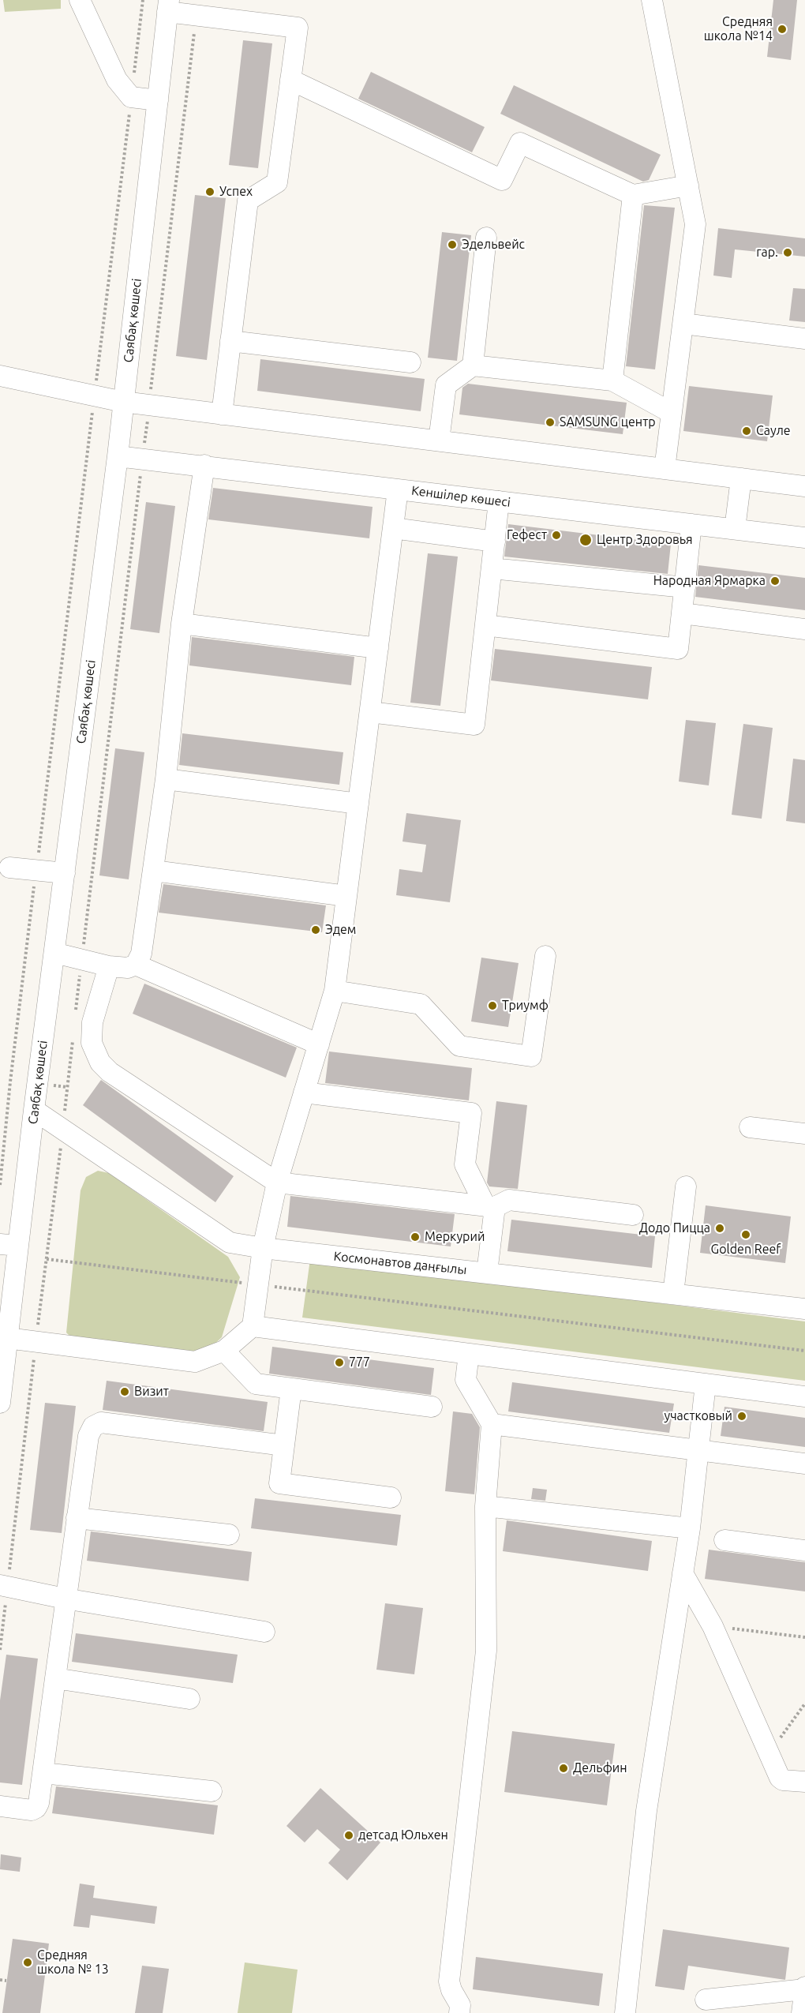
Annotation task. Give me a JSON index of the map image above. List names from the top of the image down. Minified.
{"streets":{"street":["Саябақ көшесі","Кеншілер көшесі","Космонавтов даңғылы"]},"crossings":[["Саябақ көшесі","Кеншілер көшесі"],["Саябақ көшесі","Космонавтов даңғылы"]],"places":["Средняя школа №14","Успех","Эдельвейс","гар.","SAMSUNG центр","Сауле","Гефест","Центр Здоровья","Народная Ярмарка","Эдем","Триумф","Додо Пицца","Golden Reef","Меркурий","777","Визит","участковый","Дельфин","детсад Юльхен","Средняя школа № 13"]}
